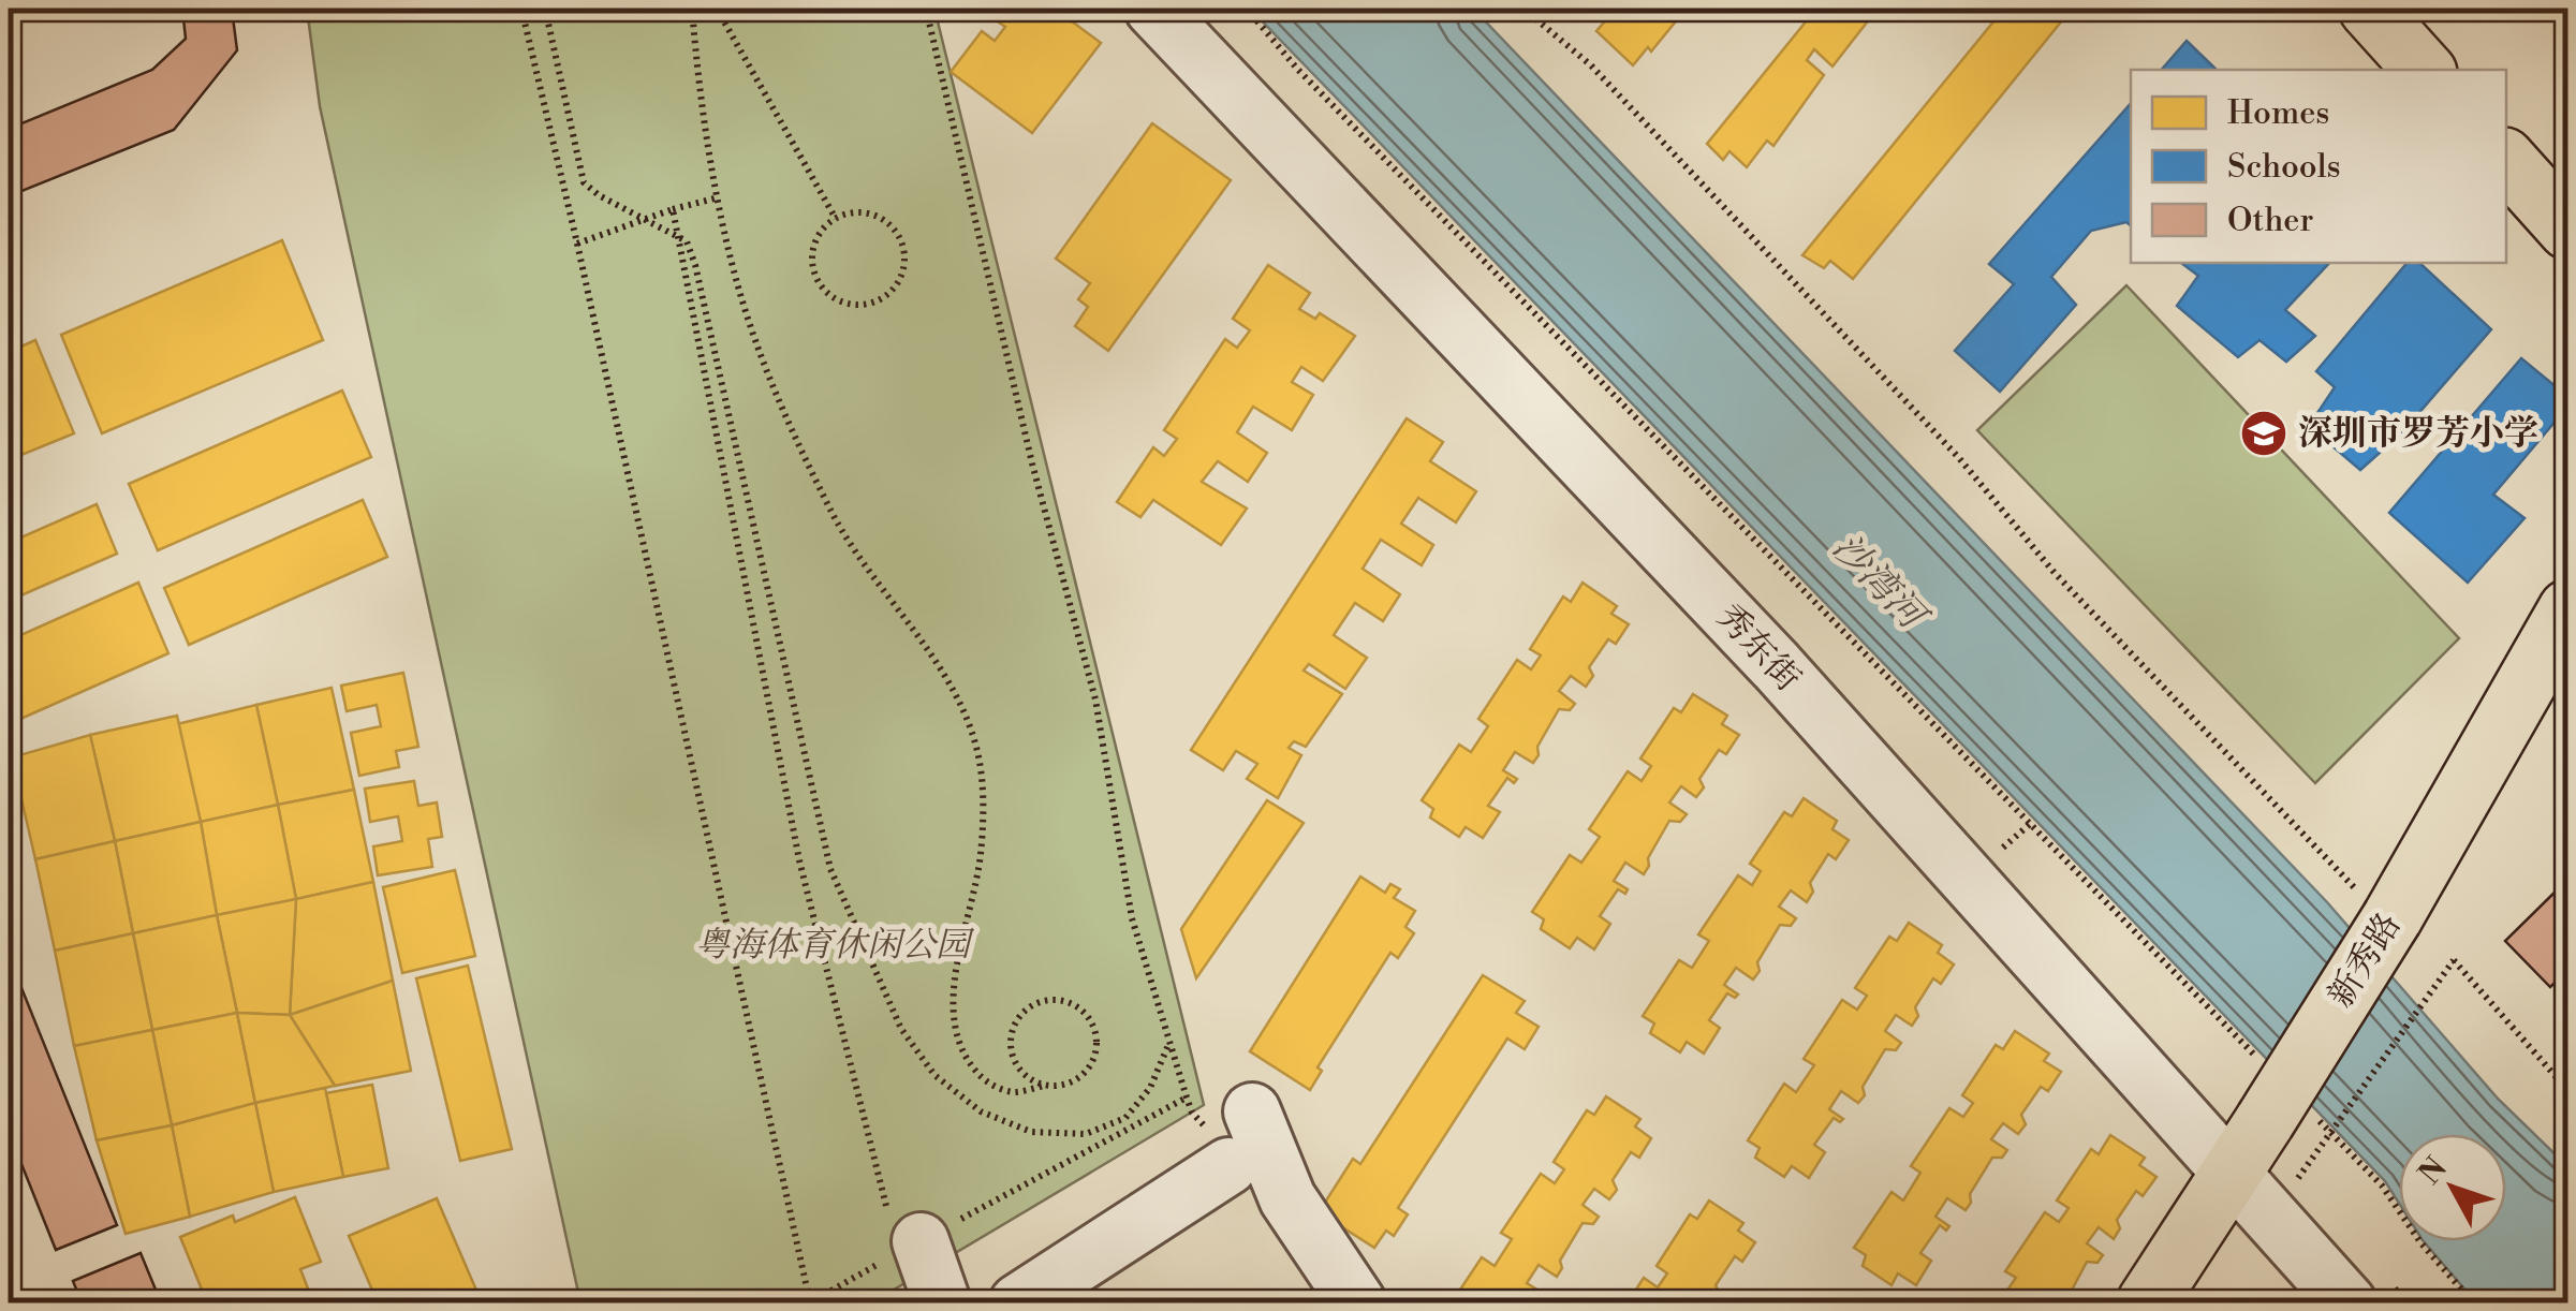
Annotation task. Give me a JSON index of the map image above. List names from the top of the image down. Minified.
{"streets":{"main road":["新秀路"],"street":["秀东街"]},"crossings":[["秀东街","新秀路"]],"water":["沙湾河"],"parks":["粤海体育休闲公园"],"places":{"school or university":["深圳市罗芳小学"]},"legend":["Homes","Schools","Other"],"north":"top left"}
